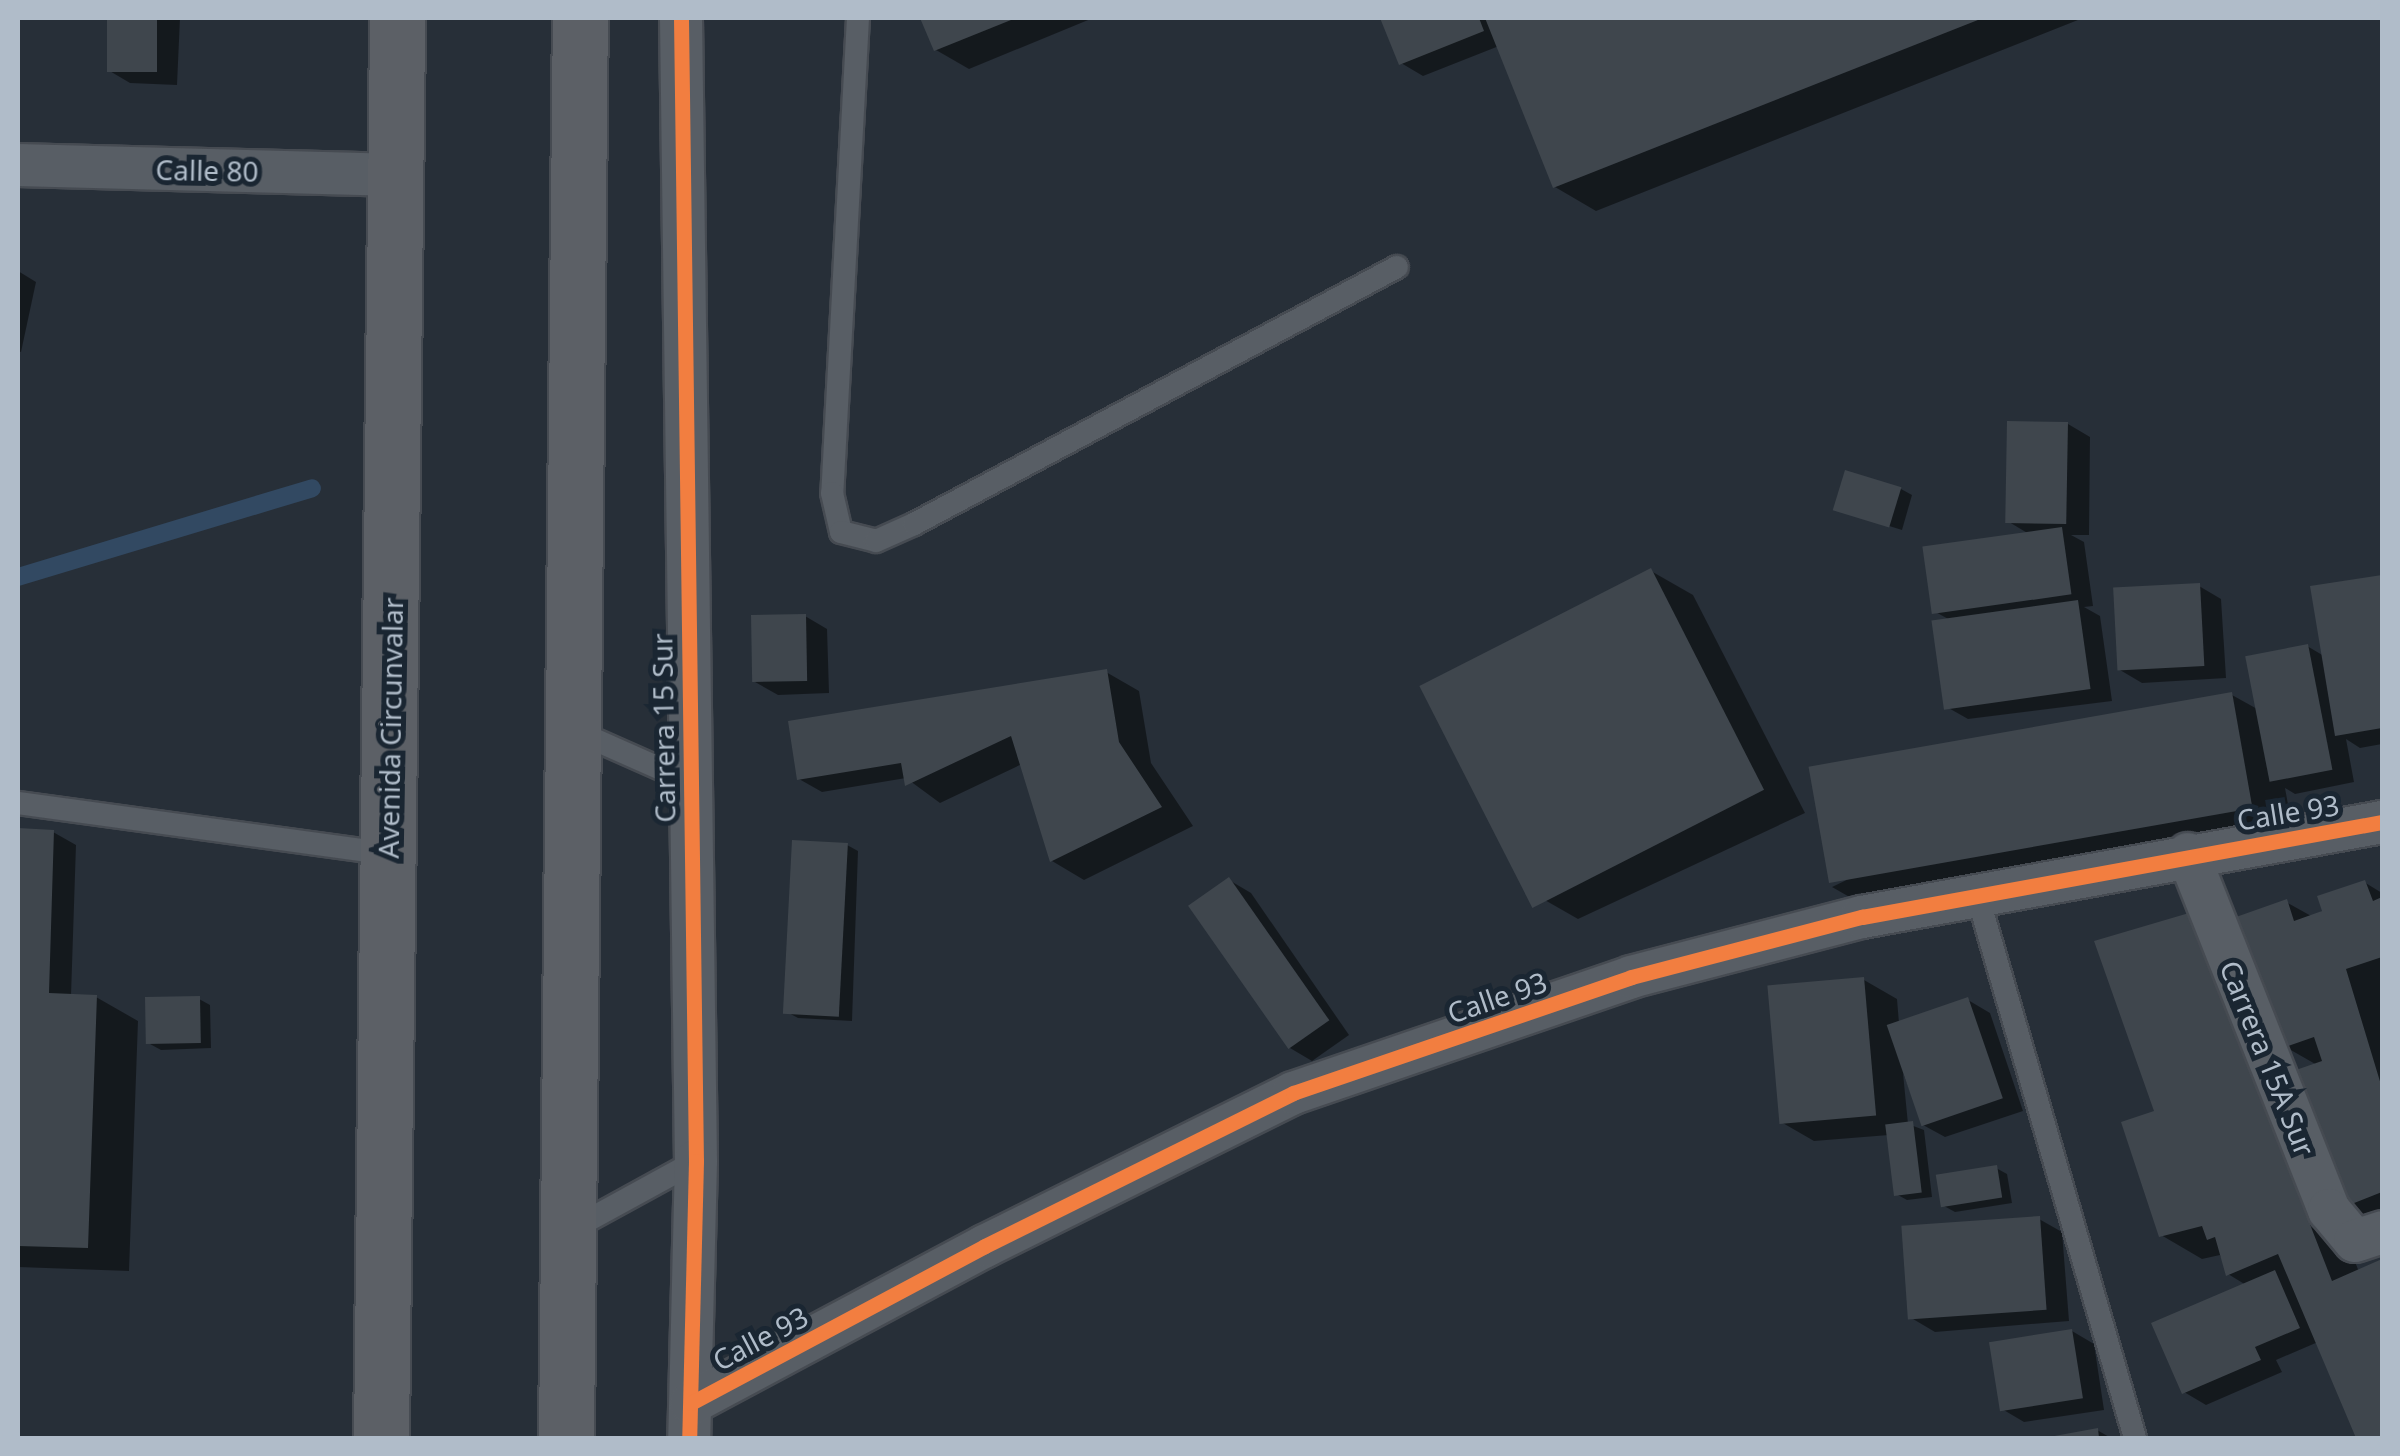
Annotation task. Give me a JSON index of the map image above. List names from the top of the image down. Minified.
{"streets":{"highway":["Avenida Circunvalar"],"street":["Calle 80","Carrera 15 Sur","Calle 93","Carrera 15A Sur"]},"crossings":[["Calle 80","Avenida Circunvalar"],["Carrera 15 Sur","Calle 93"],["Calle 93","Carrera 15A Sur"]]}
